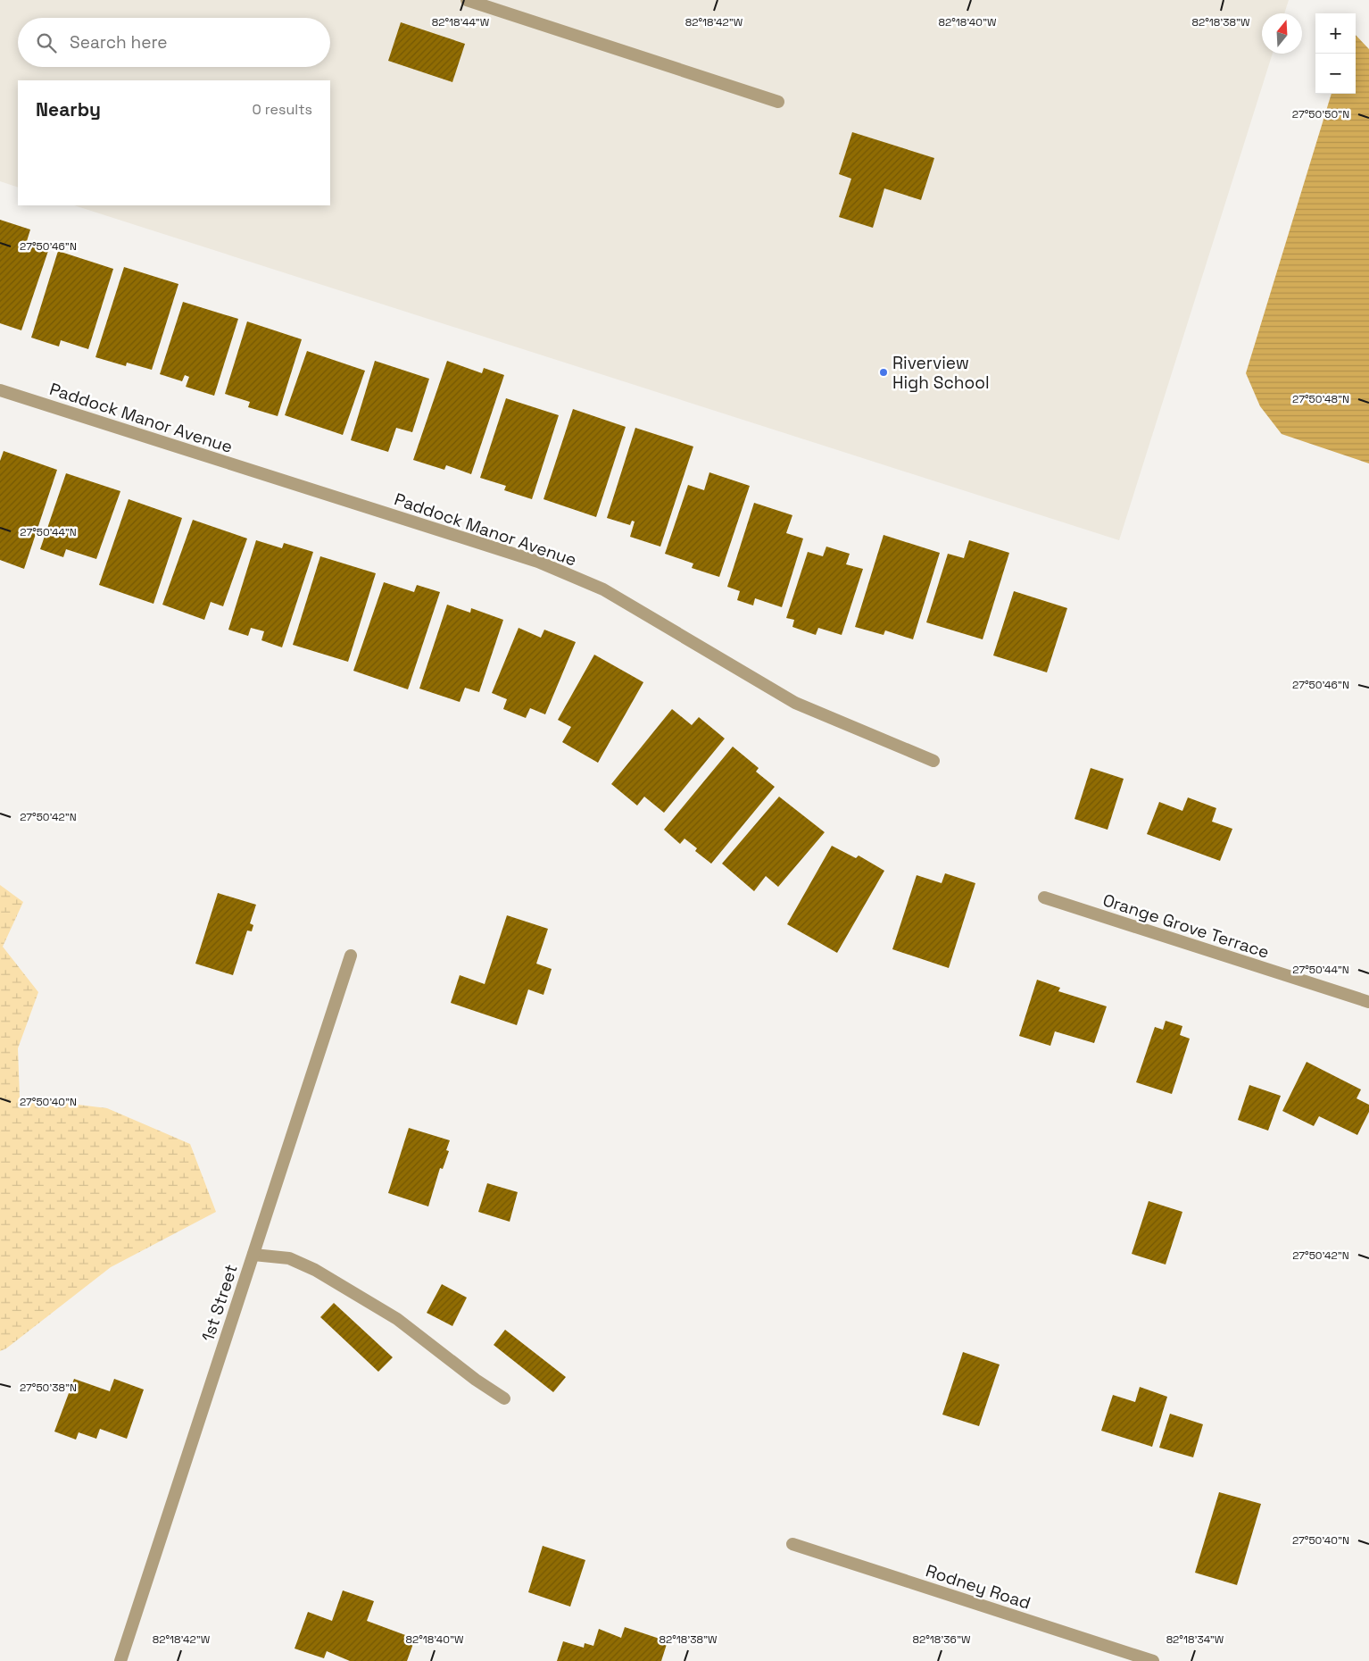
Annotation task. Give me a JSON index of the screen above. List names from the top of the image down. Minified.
{"streets":{"street":["Paddock Manor Avenue","Orange Grove Terrace","1st Street","Rodney Road"]},"places":["Riverview High School"],"north":"top","page":{"map_buttons":["+","−"],"search":"Search here","heading":["Nearby","0 results"]},"coordinates":["82°18'44\"W","82°18'42\"W","82°18'40\"W","82°18'38\"W","27°50'50\"N","27°50'46\"N","27°50'48\"N","27°50'44\"N","27°50'42\"N","27°50'40\"N","27°50'38\"N","82°18'36\"W","82°18'34\"W"]}
